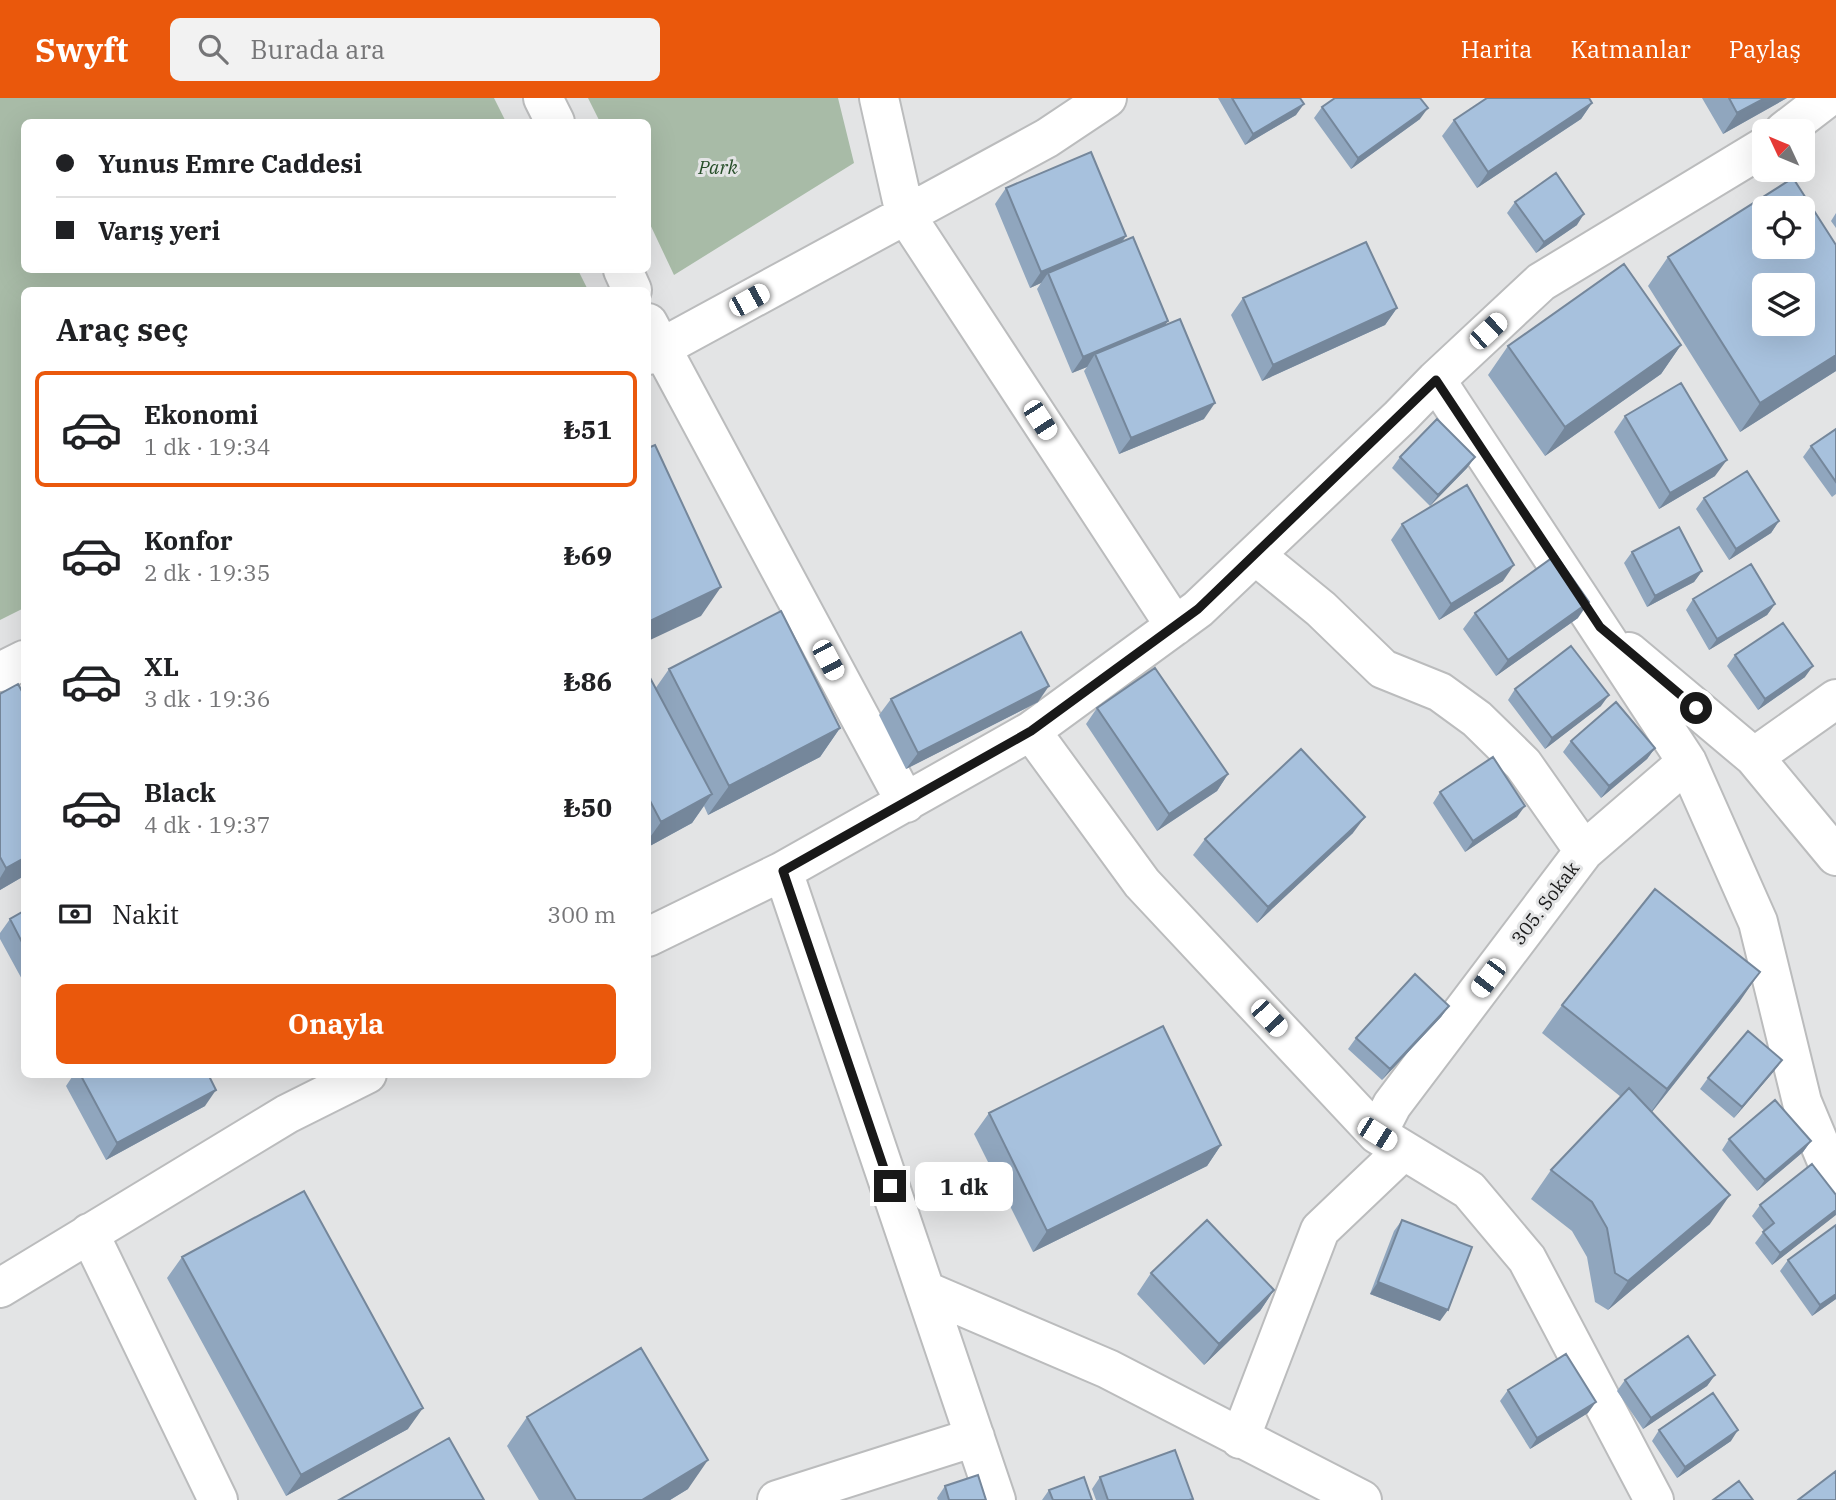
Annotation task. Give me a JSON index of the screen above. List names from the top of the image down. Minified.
{"streets":{"street":["305. Sokak"]},"parks":["Park"],"north":"top left","page":{"header":"Swyft","search":"Burada ara","nav":["Harita","Katmanlar","Paylaş"],"banner":["Yunus Emre Caddesi","Varış yeri"],"heading":"Araç seç","list":[{"name":"Ekonomi","note":"1 dk · 19:34","value":"₺51"},{"name":"Konfor","note":"2 dk · 19:35","value":"₺69"},{"name":"XL","note":"3 dk · 19:36","value":"₺86"},{"name":"Black","note":"4 dk · 19:37","value":"₺50"}],"pay":["Nakit","300 m"],"buttons":"Onayla","bubble":"1 dk"}}
